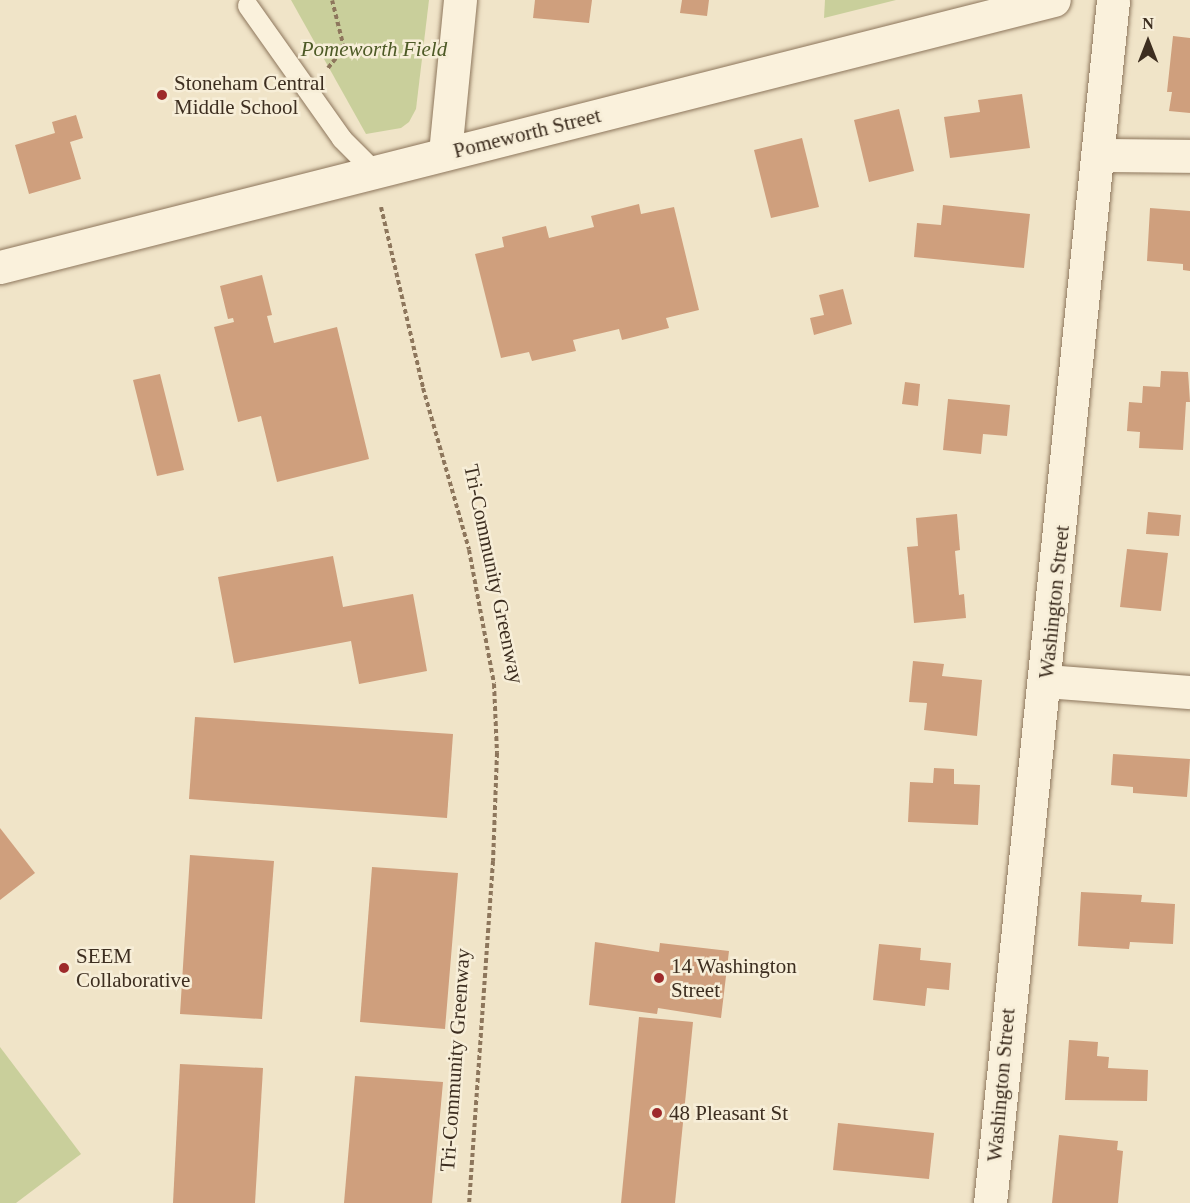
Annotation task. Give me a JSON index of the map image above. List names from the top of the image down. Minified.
{"streets":{"street":["Pomeworth Street","Washington Street"],"path":["Tri-Community Greenway"]},"crossings":[["Pomeworth Street","Tri-Community Greenway"]],"parks":["Pomeworth Field"],"places":["Stoneham Central Middle School","SEEM Collaborative","14 Washington Street","48 Pleasant St"],"north":"top"}
